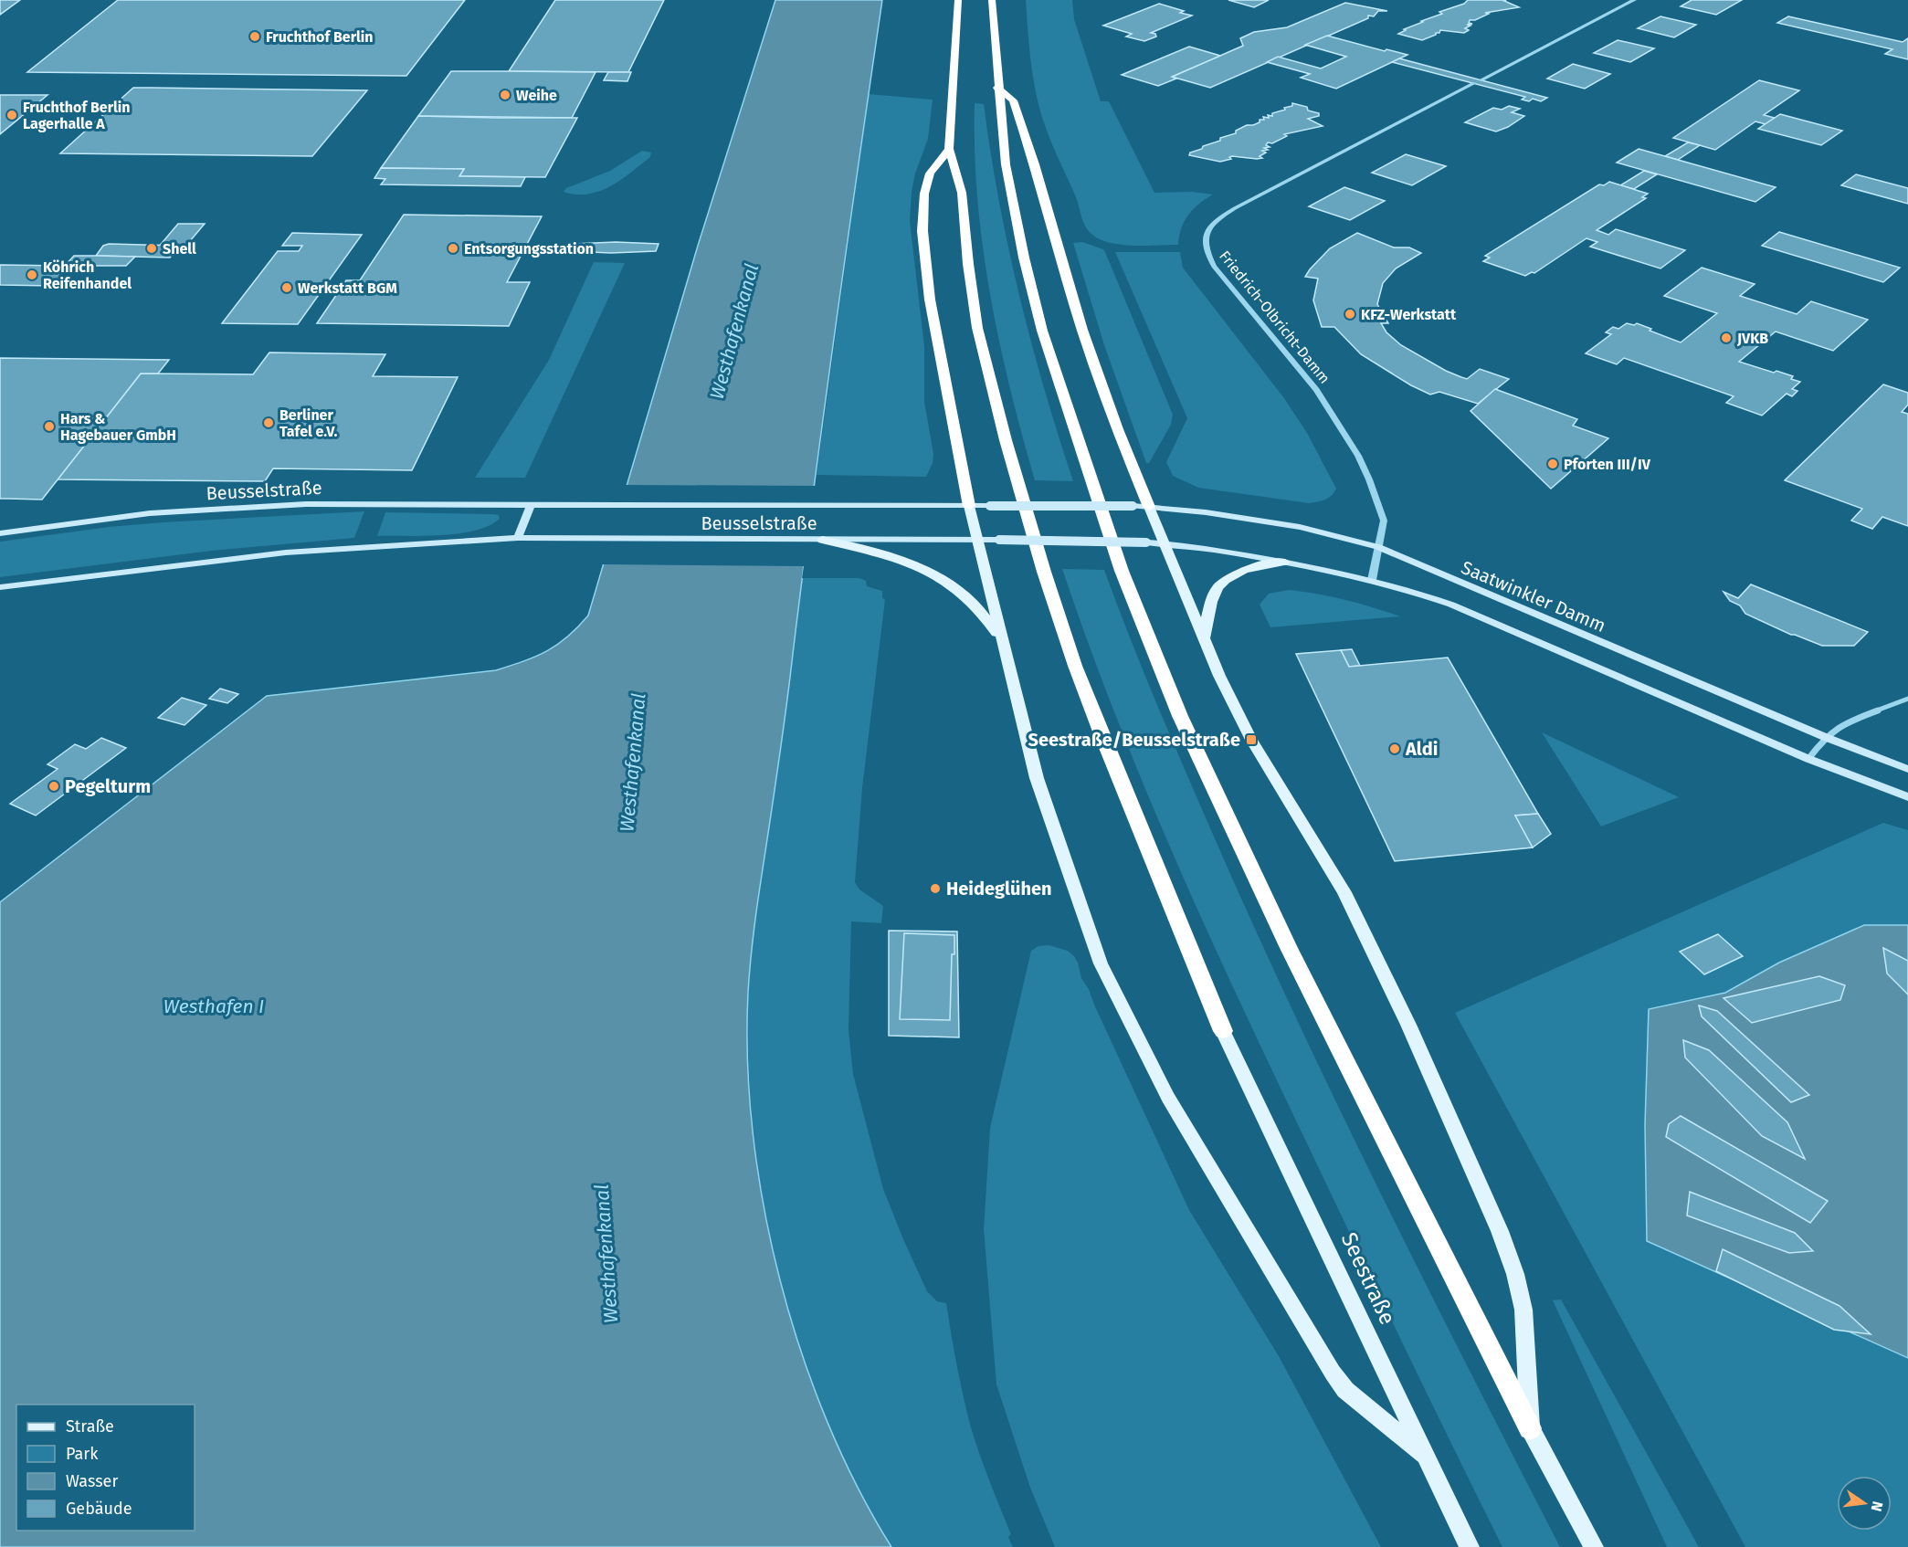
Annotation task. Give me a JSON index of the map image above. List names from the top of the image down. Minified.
{"streets":{"main road":["Beusselstraße","Saatwinkler Damm","Seestraße"],"street":["Friedrich-Olbricht-Damm"]},"crossings":[["Friedrich-Olbricht-Damm","Saatwinkler Damm"],["Beusselstraße","Saatwinkler Damm"]],"water":["Westhafenkanal","Westhafen I"],"places":{"other":["Fruchthof Berlin","Weihe","Fruchthof Berlin Lagerhalle A","Shell","Entsorgungsstation","Köhrich Reifenhandel","Werkstatt BGM","KFZ-Werkstatt","JVKB","Berliner Tafel e.V.","Hars & Hagebauer GmbH","Pforten III/IV","Aldi","Pegelturm","Heideglühen"],"transit":["Seestraße/Beusselstraße"]},"legend":["Straße","Park","Wasser","Gebäude"],"north":"right"}
